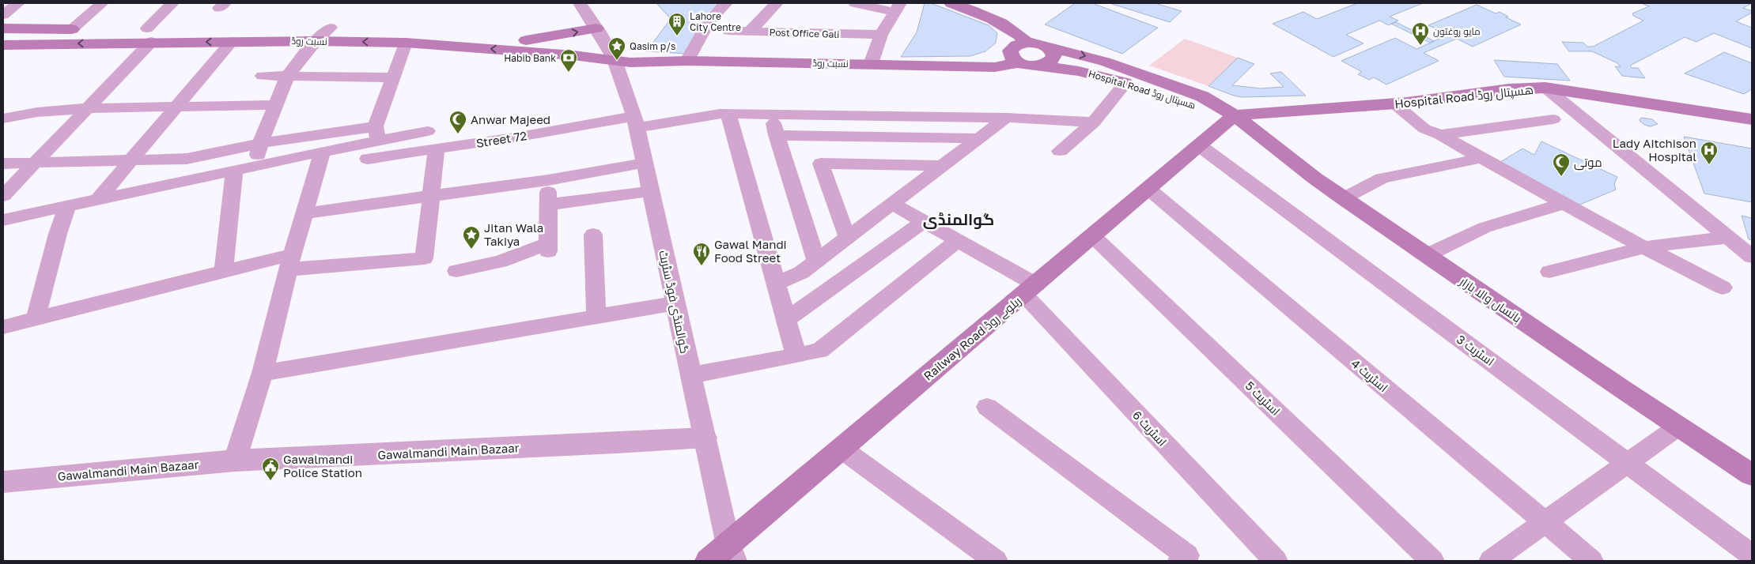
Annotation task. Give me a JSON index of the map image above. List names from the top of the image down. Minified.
{"streets":{"main road":["نسبت روڈ","Hospital Road ھسپتال روڈ","بانساں والا بازار","Railway Road ریلوے روڈ"],"street":["Post Office Gali","Street 72","گوالمنڈی فوڈ سٹریٹ","اسٹریٹ 3","اسٹریٹ 4","اسٹریٹ 5","اسٹریٹ 6","Gawalmandi Main Bazaar"]},"crossings":[["نسبت روڈ","Hospital Road ھسپتال روڈ"],["نسبت روڈ","گوالمنڈی فوڈ سٹریٹ"],["Hospital Road ھسپتال روڈ","بانساں والا بازار"],["Hospital Road ھسپتال روڈ","Railway Road ریلوے روڈ"],["Street 72","گوالمنڈی فوڈ سٹریٹ"],["بانساں والا بازار","Railway Road ریلوے روڈ"],["گوالمنڈی فوڈ سٹریٹ","Railway Road ریلوے روڈ"],["گوالمنڈی فوڈ سٹریٹ","Gawalmandi Main Bazaar"],["Railway Road ریلوے روڈ","اسٹریٹ 3"],["Railway Road ریلوے روڈ","اسٹریٹ 4"],["Railway Road ریلوے روڈ","اسٹریٹ 5"],["Railway Road ریلوے روڈ","اسٹریٹ 6"]],"districts":["گوالمنڈی"],"places":{"building":["Lahore City Centre"],"hospital":["مایو روغتون","Lady Aitchison Hospital"],"place":["Qasim p/s","Jitan Wala Takiya"],"bank":["Habib Bank"],"mosque":["Anwar Majeed","موتی"],"restaurant":["Gawal Mandi Food Street"],"public building":["Gawalmandi Police Station"]}}
